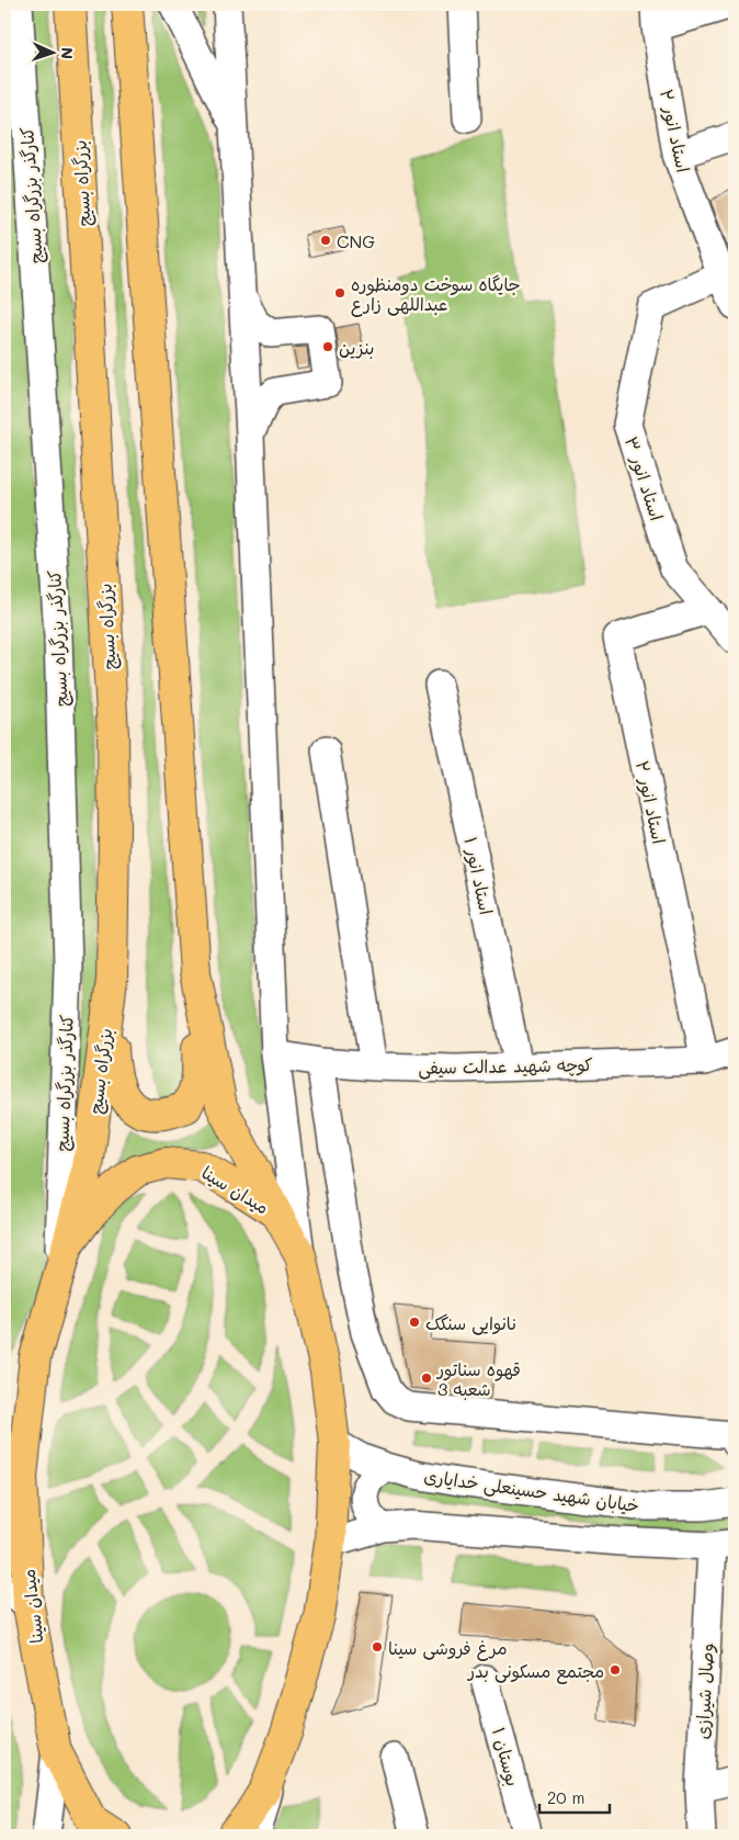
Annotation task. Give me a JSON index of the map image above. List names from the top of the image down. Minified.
{"streets":{"highway":["بزرگراه بسیج","میدان سینا"],"street":["استاد انور ۲","کنارگذر بزرگراه بسیج","استاد انور ۳","استاد انور ۱","کوچه شهید عدالت سیفی","خیابان شهید حسینعلی خدایاری","وصال شیرازی","بوستان ۱"]},"crossings":[["استاد انور ۲","استاد انور ۳"],["استاد انور ۲","کوچه شهید عدالت سیفی"],["بزرگراه بسیج","میدان سینا"],["کنارگذر بزرگراه بسیج","میدان سینا"],["استاد انور ۱","کوچه شهید عدالت سیفی"],["میدان سینا","خیابان شهید حسینعلی خدایاری"],["خیابان شهید حسینعلی خدایاری","وصال شیرازی"]],"places":["CNG","جایگاه سوخت دومنظوره عبداللهی زارع","بنزین","نانوایی سنگک","قهوه سناتور شعبه 3","مرغ فروشی سینا","مجتمع مسکونی بدر"],"scale_bar":"20 m","north":"right"}
